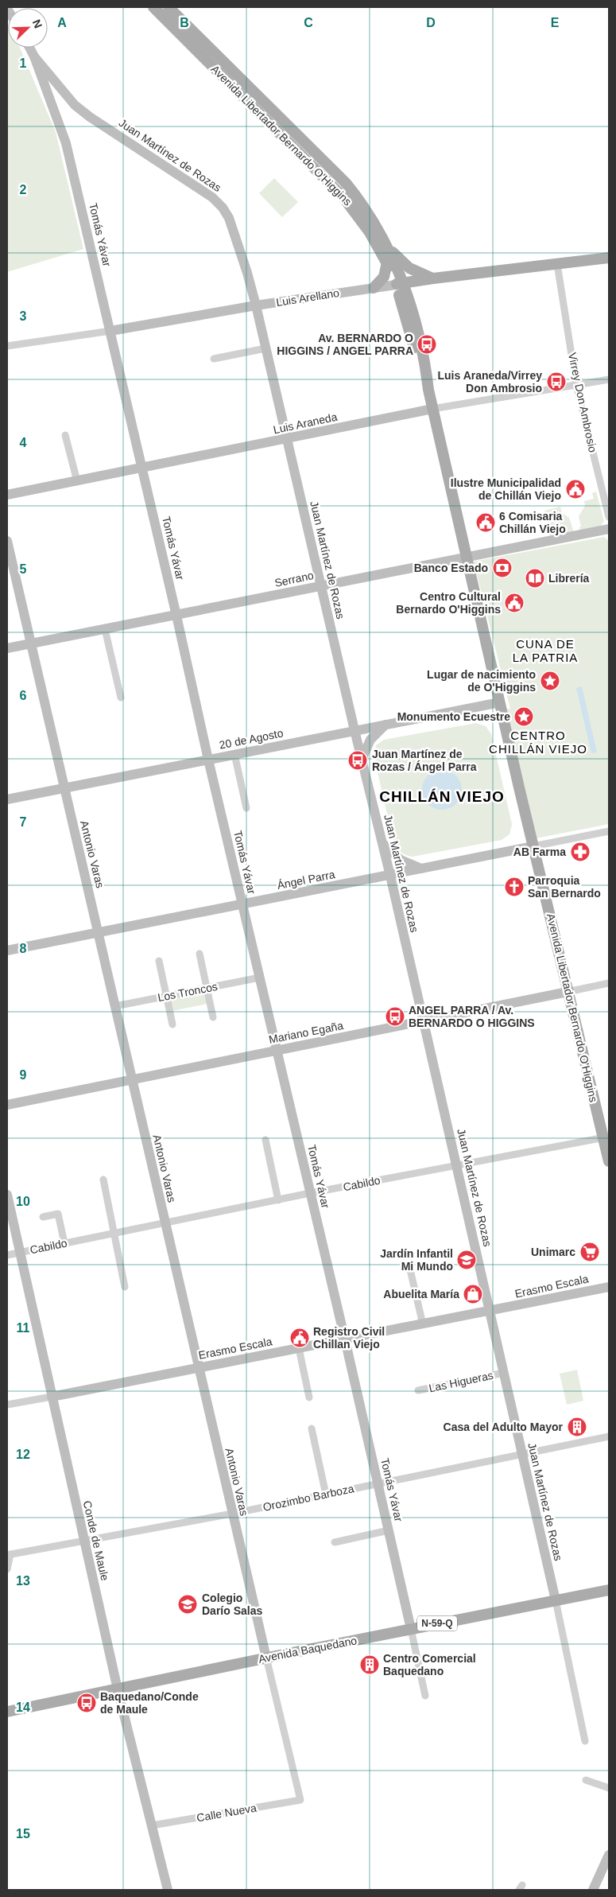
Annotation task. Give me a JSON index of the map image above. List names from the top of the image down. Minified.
{"streets":{"main road":["Avenida Libertador Bernardo O'Higgins","Luis Arellano","N-59-Q","Avenida Baquedano"],"street":["Juan Martínez de Rozas","Tomás Yávar","Virrey Don Ambrosio","Luis Araneda","Serrano","20 de Agosto","Antonio Varas","Ángel Parra","Los Troncos","Mariano Egaña","Cabildo","Erasmo Escala","Las Higueras","Orozimbo Barboza","Conde de Maule","Calle Nueva"]},"crossings":[["Avenida Libertador Bernardo O'Higgins","Luis Arellano"],["Avenida Libertador Bernardo O'Higgins","Luis Araneda"],["Avenida Libertador Bernardo O'Higgins","Serrano"],["Avenida Libertador Bernardo O'Higgins","20 de Agosto"],["Avenida Libertador Bernardo O'Higgins","Ángel Parra"],["Avenida Libertador Bernardo O'Higgins","Mariano Egaña"],["Avenida Libertador Bernardo O'Higgins","Cabildo"],["Juan Martínez de Rozas","Tomás Yávar"],["Juan Martínez de Rozas","Luis Arellano"],["Juan Martínez de Rozas","Luis Araneda"],["Juan Martínez de Rozas","Serrano"],["Juan Martínez de Rozas","20 de Agosto"],["Juan Martínez de Rozas","Ángel Parra"],["Juan Martínez de Rozas","Mariano Egaña"],["Juan Martínez de Rozas","Cabildo"],["Juan Martínez de Rozas","Erasmo Escala"],["Juan Martínez de Rozas","Las Higueras"],["Juan Martínez de Rozas","Orozimbo Barboza"],["Juan Martínez de Rozas","Avenida Baquedano"],["Tomás Yávar","Luis Arellano"],["Tomás Yávar","Luis Araneda"],["Tomás Yávar","Serrano"],["Tomás Yávar","20 de Agosto"],["Tomás Yávar","Ángel Parra"],["Tomás Yávar","Los Troncos"],["Tomás Yávar","Mariano Egaña"],["Tomás Yávar","Cabildo"],["Tomás Yávar","Erasmo Escala"],["Tomás Yávar","Orozimbo Barboza"],["Tomás Yávar","Avenida Baquedano"],["Luis Arellano","Virrey Don Ambrosio"],["Virrey Don Ambrosio","Luis Araneda"],["Serrano","Antonio Varas"],["20 de Agosto","Antonio Varas"],["Antonio Varas","Ángel Parra"],["Antonio Varas","Los Troncos"],["Antonio Varas","Mariano Egaña"],["Antonio Varas","Cabildo"],["Antonio Varas","Erasmo Escala"],["Antonio Varas","Orozimbo Barboza"],["Antonio Varas","Avenida Baquedano"],["Antonio Varas","Calle Nueva"],["Cabildo","Conde de Maule"],["Erasmo Escala","Conde de Maule"],["Orozimbo Barboza","Conde de Maule"],["Conde de Maule","Avenida Baquedano"],["Conde de Maule","Calle Nueva"]],"districts":["CUNA DE LA PATRIA","CENTRO CHILLÁN VIEJO","CHILLÁN VIEJO"],"places":{"bus stop":["Av. BERNARDO O HIGGINS / ANGEL PARRA","Luis Araneda/Virrey Don Ambrosio","Juan Martínez de Rozas / Ángel Parra","ANGEL PARRA / Av. BERNARDO O HIGGINS","Baquedano/Conde de Maule"],"public building":["Ilustre Municipalidad de Chillán Viejo","6 Comisaria Chillán Viejo","Centro Cultural Bernardo O'Higgins","Registro Civil Chillan Viejo"],"bank":["Banco Estado"],"library":["Librería"],"place":["Lugar de nacimiento de O'Higgins","Monumento Ecuestre"],"pharmacy":["AB Farma"],"church":["Parroquia San Bernardo"],"supermarket":["Unimarc"],"school or university":["Jardín Infantil Mi Mundo","Colegio Darío Salas"],"shop":["Abuelita María"],"building":["Casa del Adulto Mayor","Centro Comercial Baquedano"]},"north":"top right","grid":{"columns":["A","B","C","D","E"],"rows":["1","2","3","4","5","6","7","8","9","10","11","12","13","14","15"]}}
